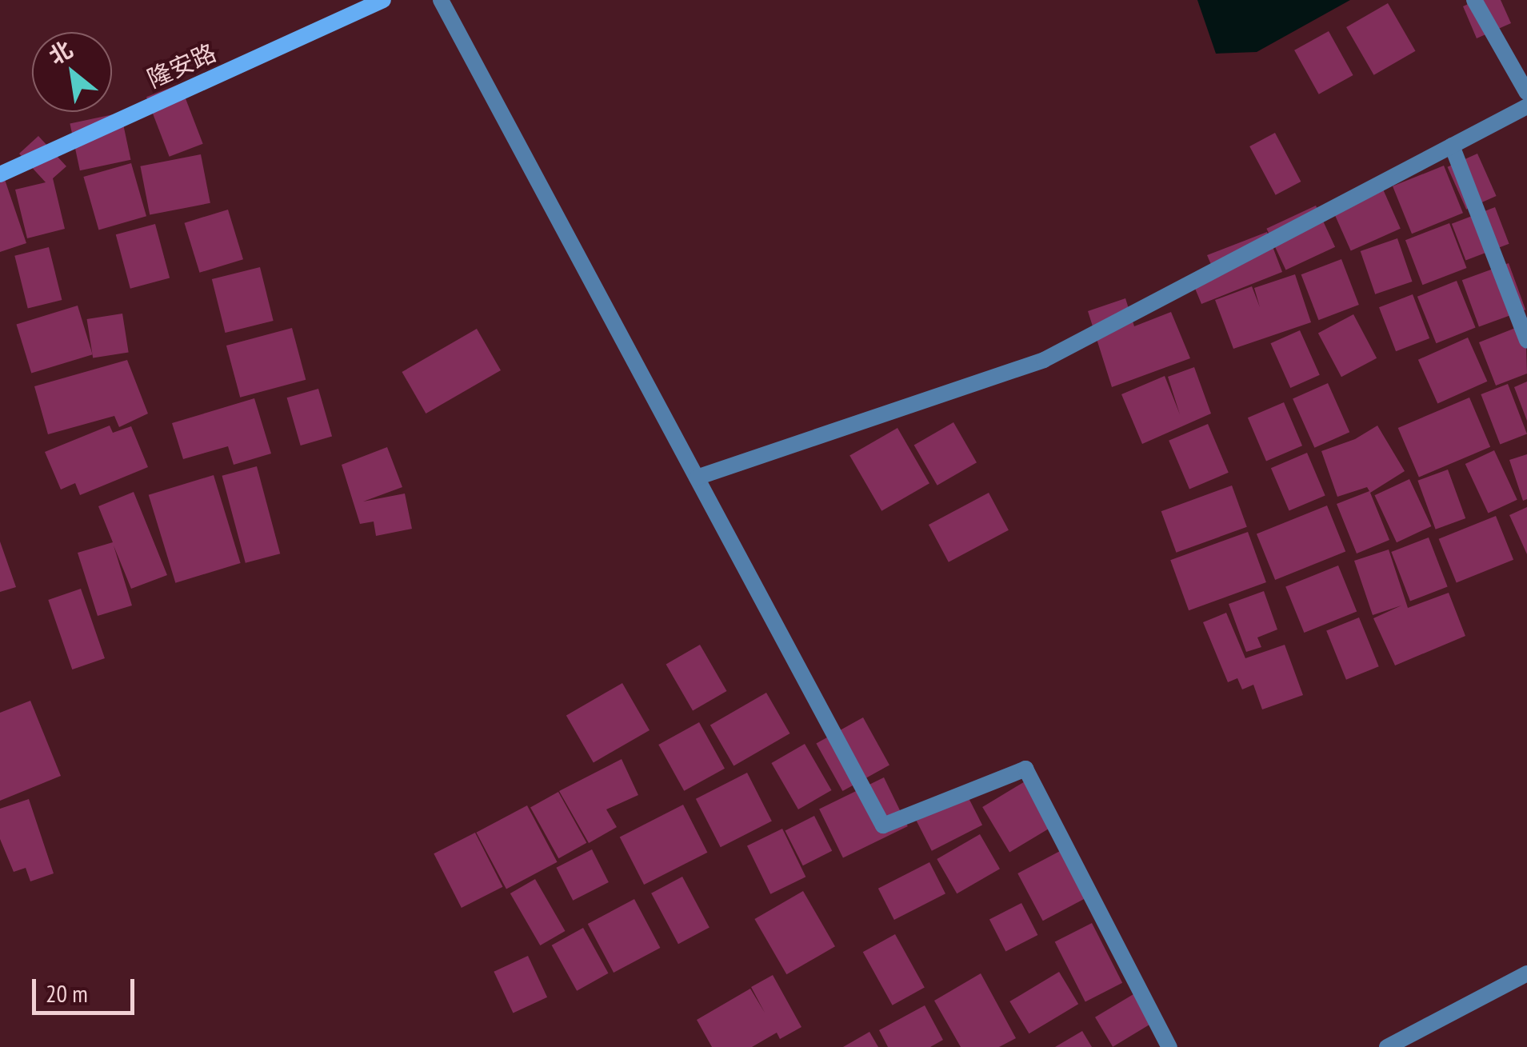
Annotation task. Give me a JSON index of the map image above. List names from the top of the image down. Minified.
{"streets":{"street":["隆安路"]},"scale_bar":"20 m","north":"top left"}
